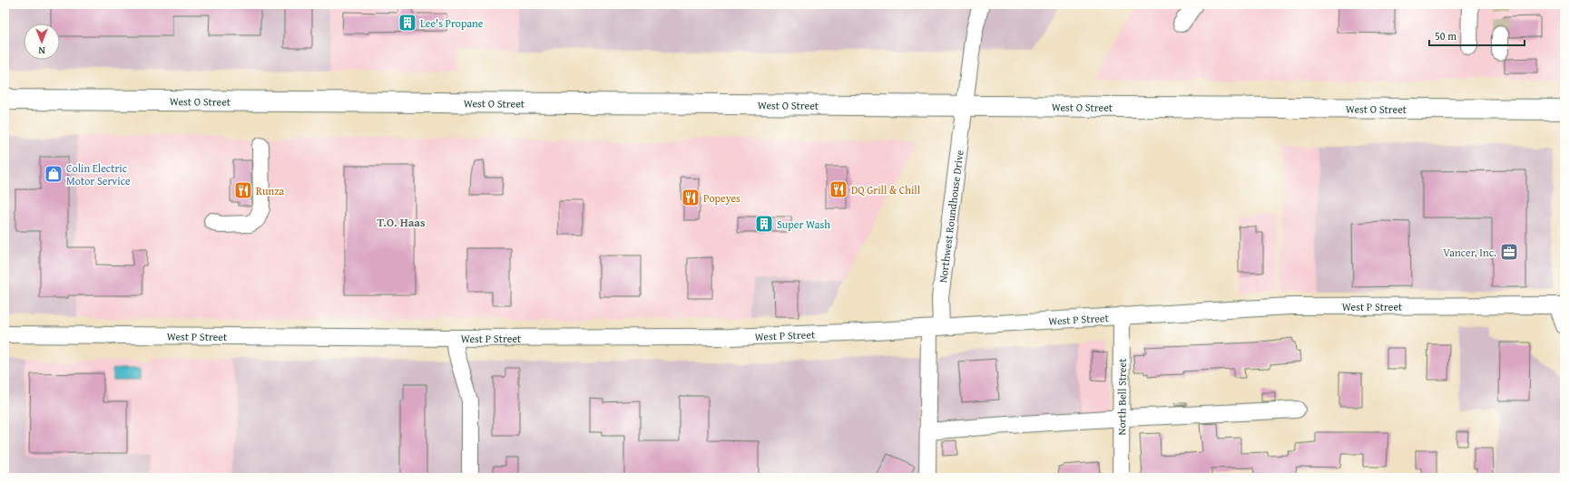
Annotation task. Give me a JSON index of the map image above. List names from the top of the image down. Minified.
{"streets":{"main road":["West O Street"],"street":["Northwest Roundhouse Drive","West P Street","North Bell Street"]},"crossings":[["West O Street","Northwest Roundhouse Drive"],["Northwest Roundhouse Drive","West P Street"],["West P Street","North Bell Street"]],"districts":["T.O. Haas"],"places":{"building":["Lee's Propane","Super Wash"],"shop":["Colin Electric Motor Service"],"restaurant":["DQ Grill & Chill","Runza","Popeyes"],"office":["Vancer, Inc."]},"scale_bar":"50 m","north":"bottom"}
